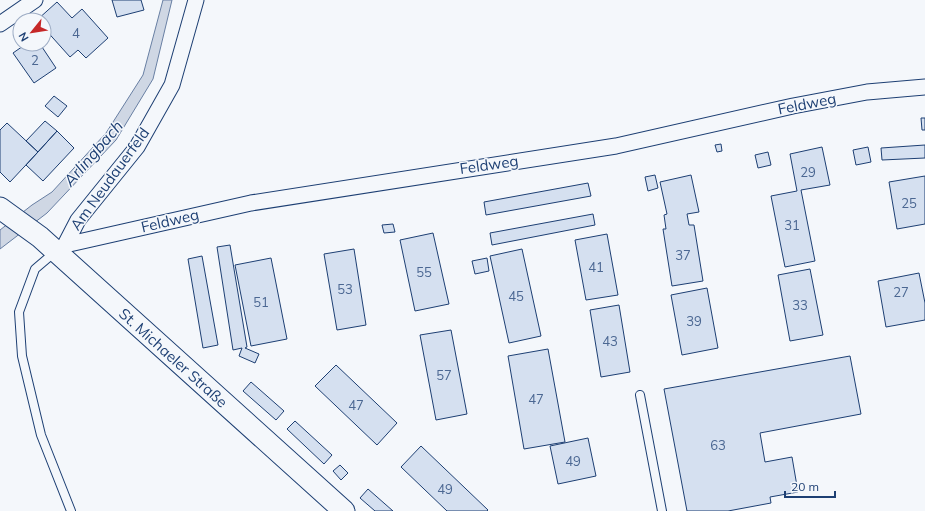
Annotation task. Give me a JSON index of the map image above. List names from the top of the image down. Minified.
{"streets":{"main road":["St. Michaeler Straße"],"street":["Feldweg","Am Neudauerfeld"]},"crossings":[["Feldweg","Am Neudauerfeld"],["Feldweg","St. Michaeler Straße"],["Am Neudauerfeld","St. Michaeler Straße"]],"water":["Arlingbach"],"house_numbers":["4","2","29","25","31","37","41","55","53","27","45","51","33","39","43","57","47","47","63","49","49"],"scale_bar":"20 m","north":"bottom left"}
